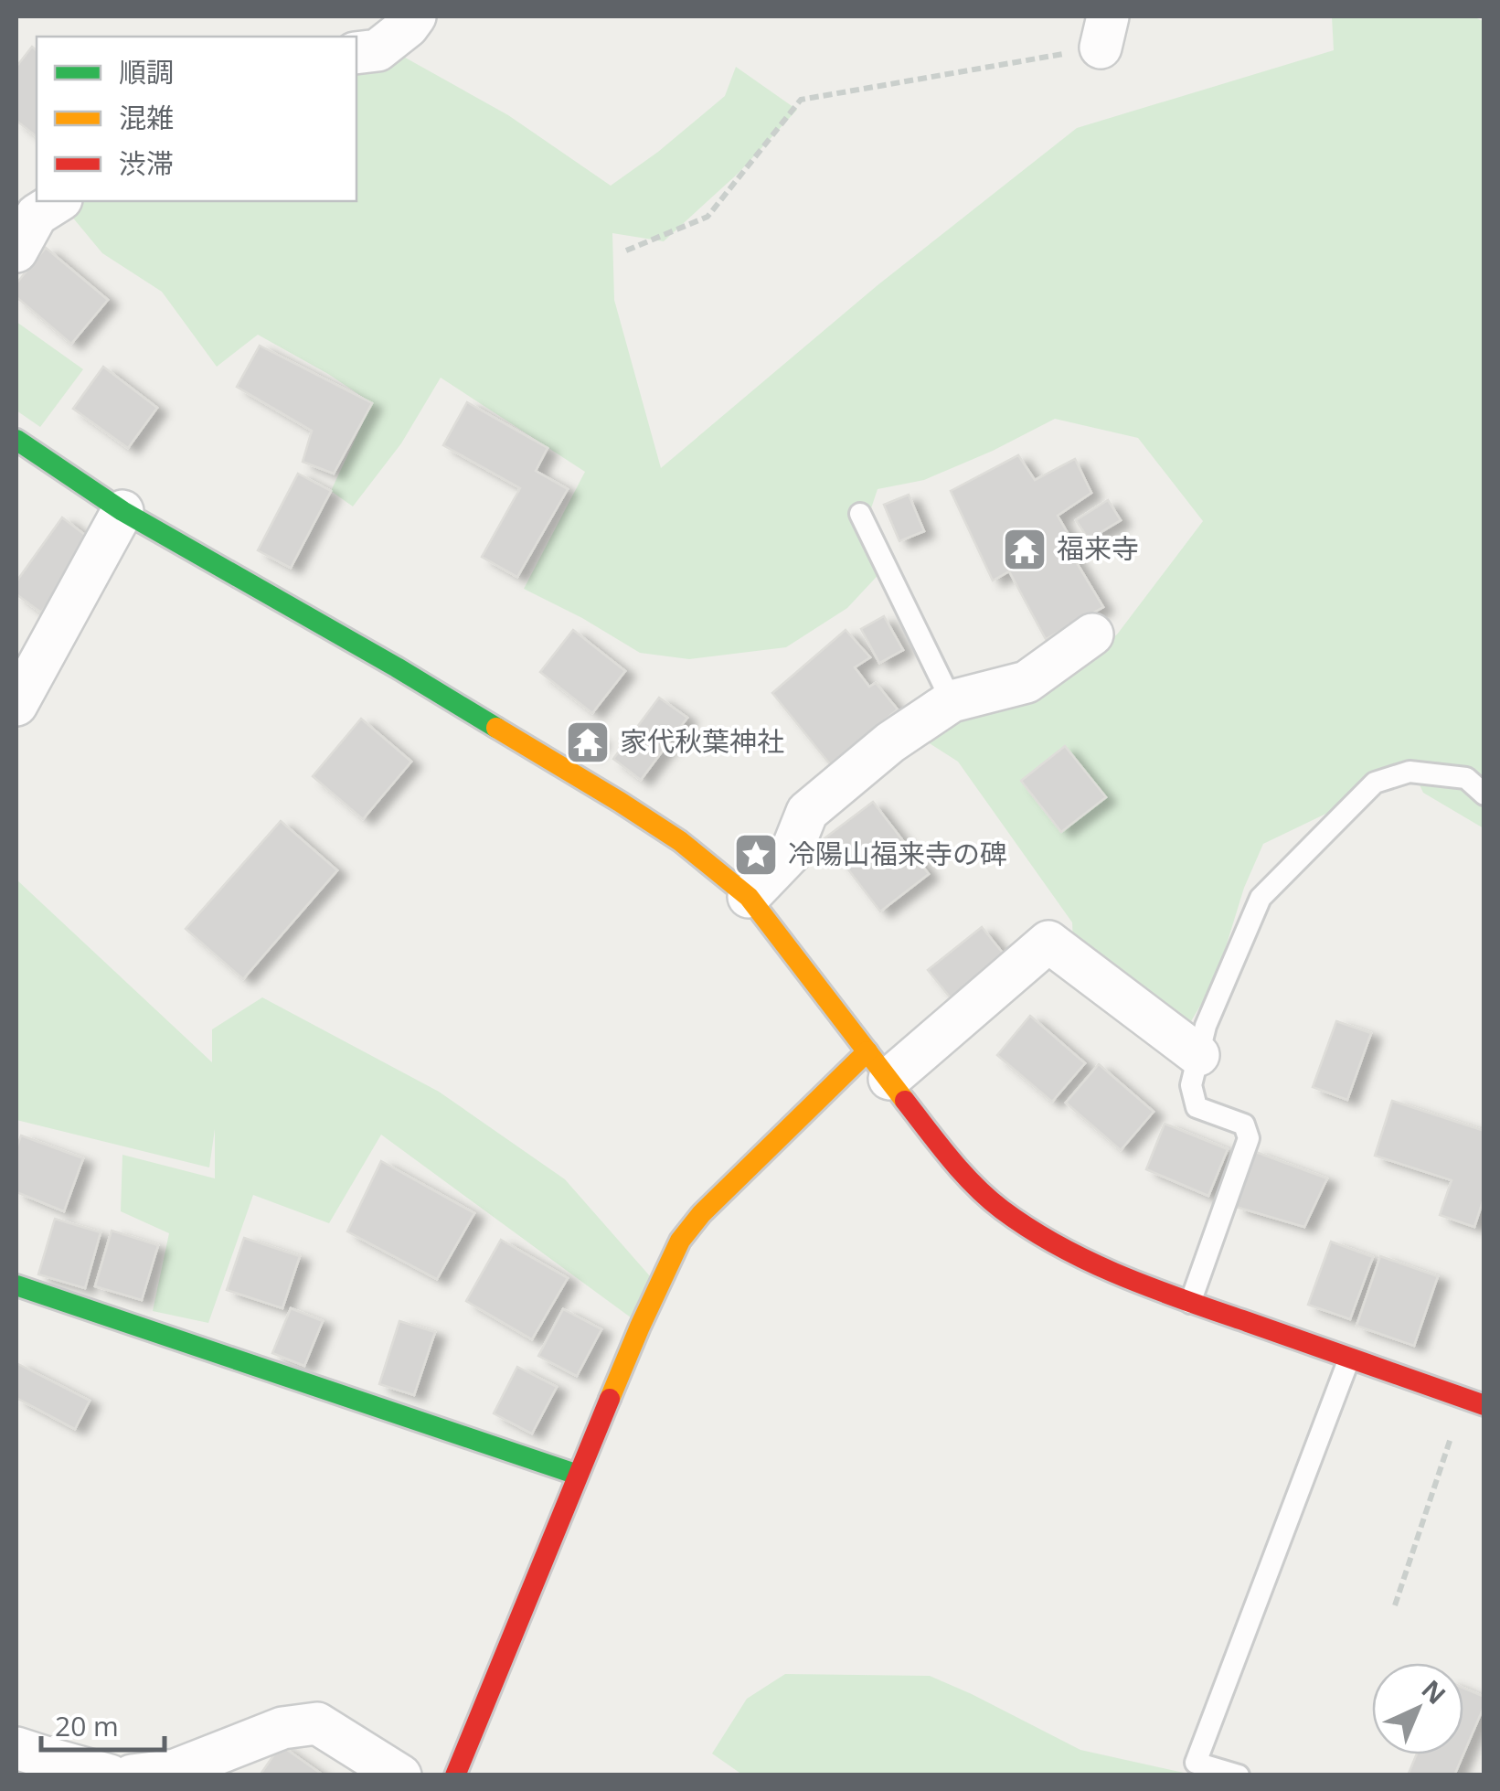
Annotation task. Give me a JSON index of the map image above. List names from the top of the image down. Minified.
{"places":{"temple":["福来寺","家代秋葉神社"],"place":["冷陽山福来寺の碑"]},"legend":["順調","混雑","渋滞"],"scale_bar":"20 m","north":"top right"}
